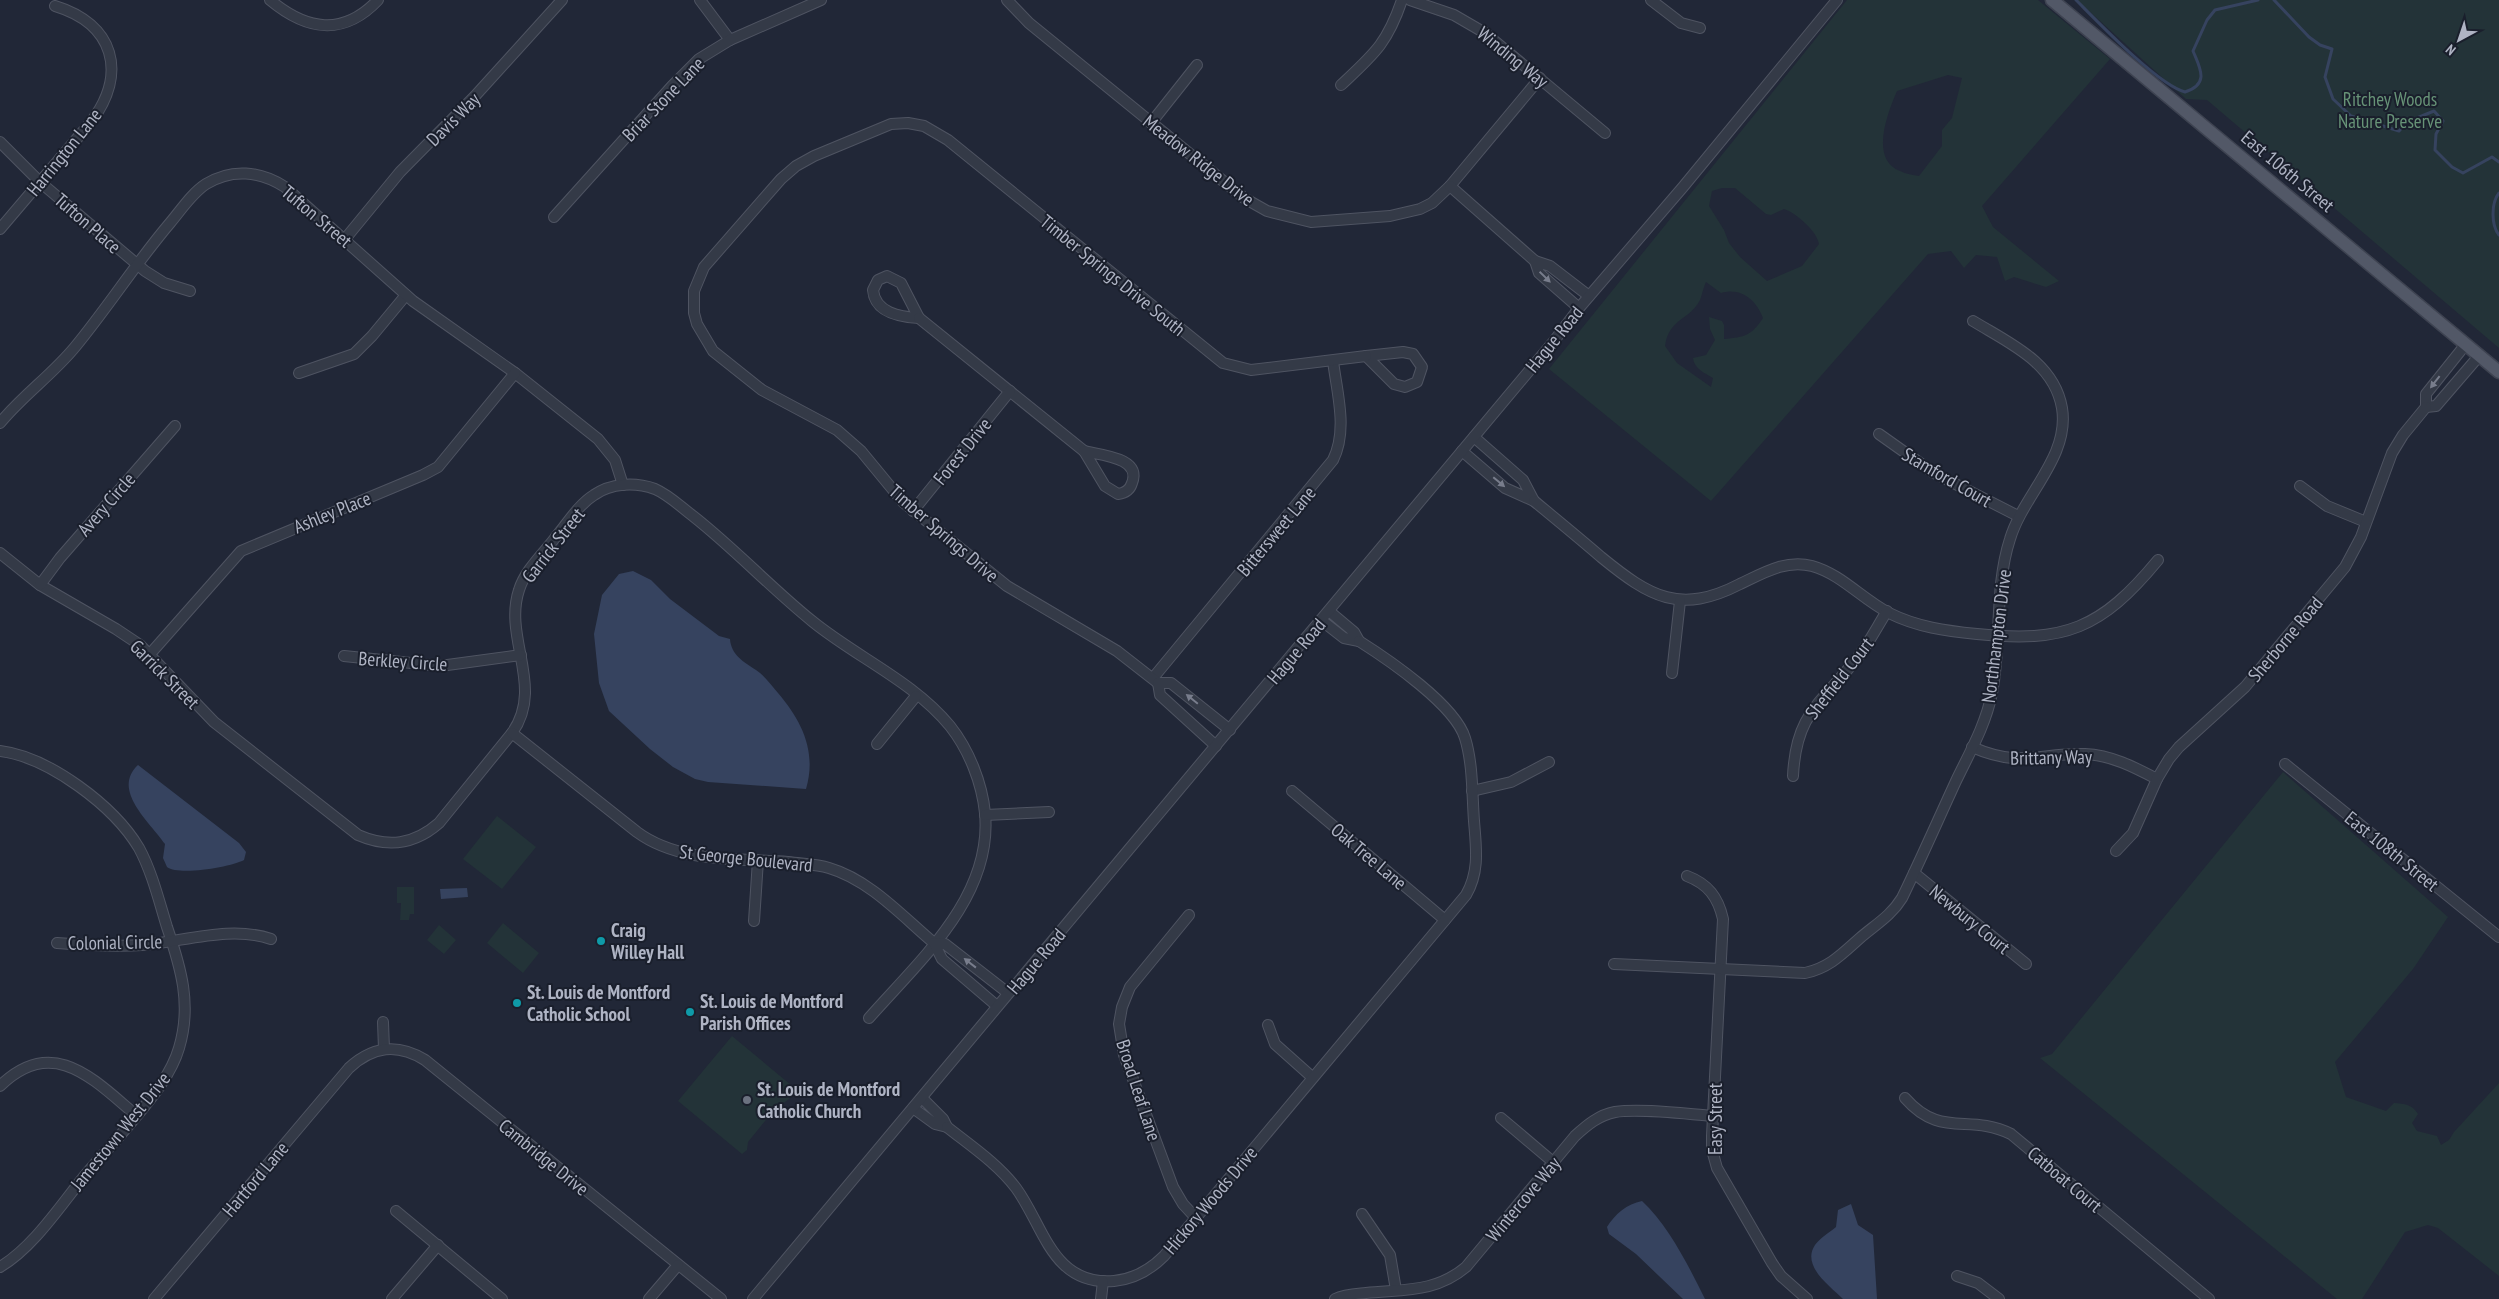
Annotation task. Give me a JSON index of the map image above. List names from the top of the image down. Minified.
{"streets":{"main road":["East 106th Street"],"street":["Winding Way","Briar Stone Lane","Davis Way","Harrington Lane","Meadow Ridge Drive","Tufton Street","Tufton Place","Timber Springs Drive South","Hague Road","Forest Drive","Stamford Court","Avery Circle","Ashley Place","Bittersweet Lane","Timber Springs Drive","Garrick Street","Northhampton Drive","Sherborne Road","Berkley Circle","Sheffield Court","Brittany Way","East 108th Street","Oak Tree Lane","St George Boulevard","Newbury Court","Colonial Circle","Broad Leaf Lane","Easy Street","Jamestown West Drive","Cambridge Drive","Hartford Lane","Catboat Court","Wintercove Way","Hickory Woods Drive"]},"crossings":[["Winding Way","Meadow Ridge Drive"],["Davis Way","Tufton Street"],["Harrington Lane","Tufton Place"],["East 106th Street","Sherborne Road"],["Tufton Street","Tufton Place"],["Tufton Street","Ashley Place"],["Tufton Street","Garrick Street"],["Timber Springs Drive South","Bittersweet Lane"],["Timber Springs Drive South","Timber Springs Drive"],["Hague Road","Timber Springs Drive"],["Hague Road","St George Boulevard"],["Hague Road","Hickory Woods Drive"],["Forest Drive","Timber Springs Drive"],["Stamford Court","Northhampton Drive"],["Avery Circle","Garrick Street"],["Ashley Place","Garrick Street"],["Bittersweet Lane","Timber Springs Drive"],["Garrick Street","Berkley Circle"],["Garrick Street","St George Boulevard"],["Northhampton Drive","Brittany Way"],["Northhampton Drive","Newbury Court"],["Northhampton Drive","Easy Street"],["Sherborne Road","Brittany Way"],["Oak Tree Lane","Hickory Woods Drive"],["Colonial Circle","Jamestown West Drive"],["Broad Leaf Lane","Hickory Woods Drive"],["Easy Street","Wintercove Way"],["Cambridge Drive","Hartford Lane"]],"parks":["Ritchey Woods Nature Preserve"],"places":["Craig Willey Hall","St. Louis de Montford Catholic School","St. Louis de Montford Parish Offices","St. Louis de Montford Catholic Church"],"north":"bottom left"}
